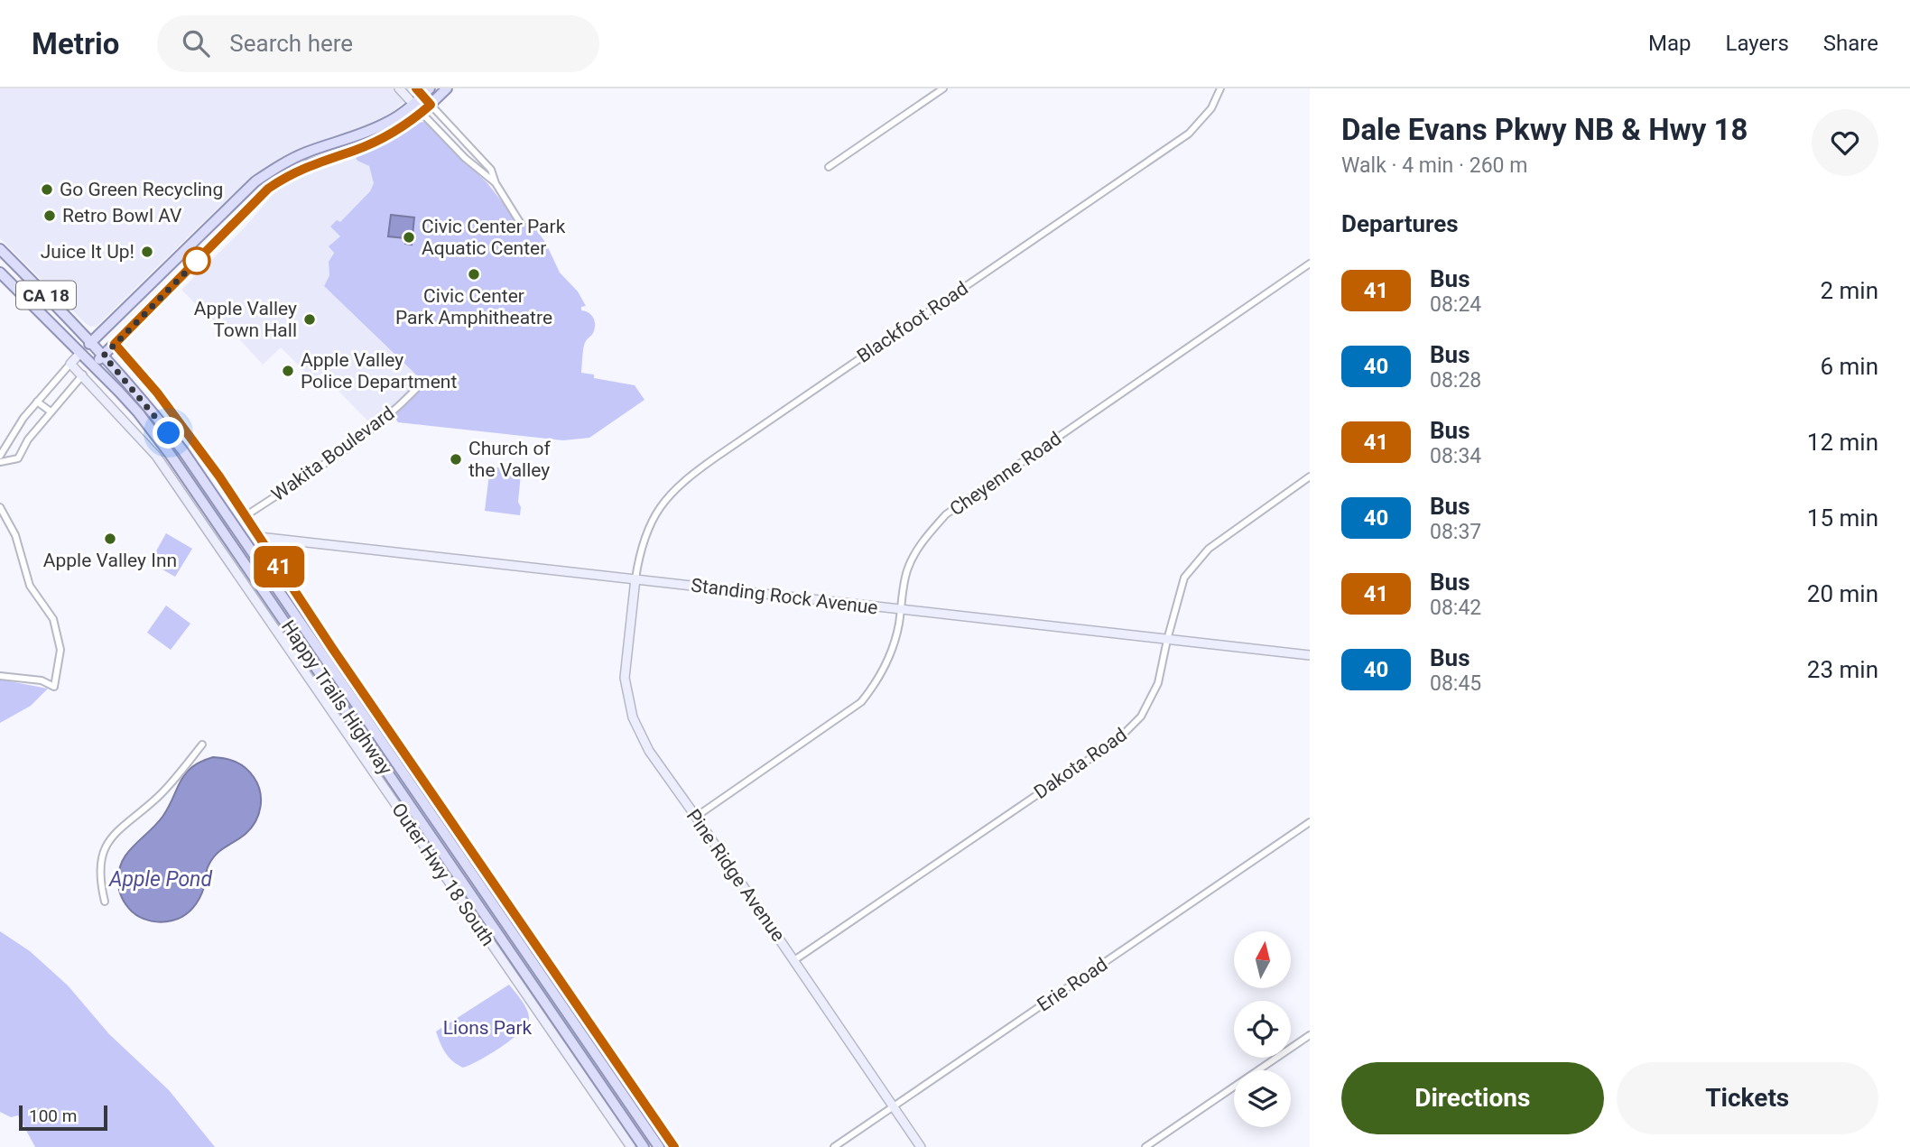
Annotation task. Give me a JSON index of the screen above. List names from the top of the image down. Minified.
{"streets":{"main road":["CA 18","Happy Trails Highway"],"street":["Blackfoot Road","Wakita Boulevard","Cheyenne Road","Standing Rock Avenue","Dakota Road","Outer Hwy 18 South","Pine Ridge Avenue","Erie Road"]},"crossings":[["Blackfoot Road","Standing Rock Avenue"],["Blackfoot Road","Pine Ridge Avenue"],["Cheyenne Road","Standing Rock Avenue"],["Cheyenne Road","Pine Ridge Avenue"],["Standing Rock Avenue","Dakota Road"],["Standing Rock Avenue","Pine Ridge Avenue"],["Dakota Road","Pine Ridge Avenue"],["Pine Ridge Avenue","Erie Road"]],"water":["Apple Pond"],"parks":["Lions Park"],"places":["Go Green Recycling","Retro Bowl AV","Civic Center Park Aquatic Center","Juice It Up!","Civic Center Park Amphitheatre","Apple Valley Town Hall","Apple Valley Police Department","Church of the Valley","Apple Valley Inn"],"lines":["bus line 41"],"scale_bar":"100 m","north":"top","page":{"header":"Metrio","search":"Search here","nav":["Map","Layers","Share"],"on_map":"41","heading":[["Dale Evans Pkwy NB & Hwy 18","Walk · 4 min · 260 m"],"Departures"],"list":[{"mark":"41","name":"Bus","note":"08:24","value":"2 min"},{"mark":"40","name":"Bus","note":"08:28","value":"6 min"},{"mark":"41","name":"Bus","note":"08:34","value":"12 min"},{"mark":"40","name":"Bus","note":"08:37","value":"15 min"},{"mark":"41","name":"Bus","note":"08:42","value":"20 min"},{"mark":"40","name":"Bus","note":"08:45","value":"23 min"}],"buttons":["Directions","Tickets"],"scale":"100 m"}}
